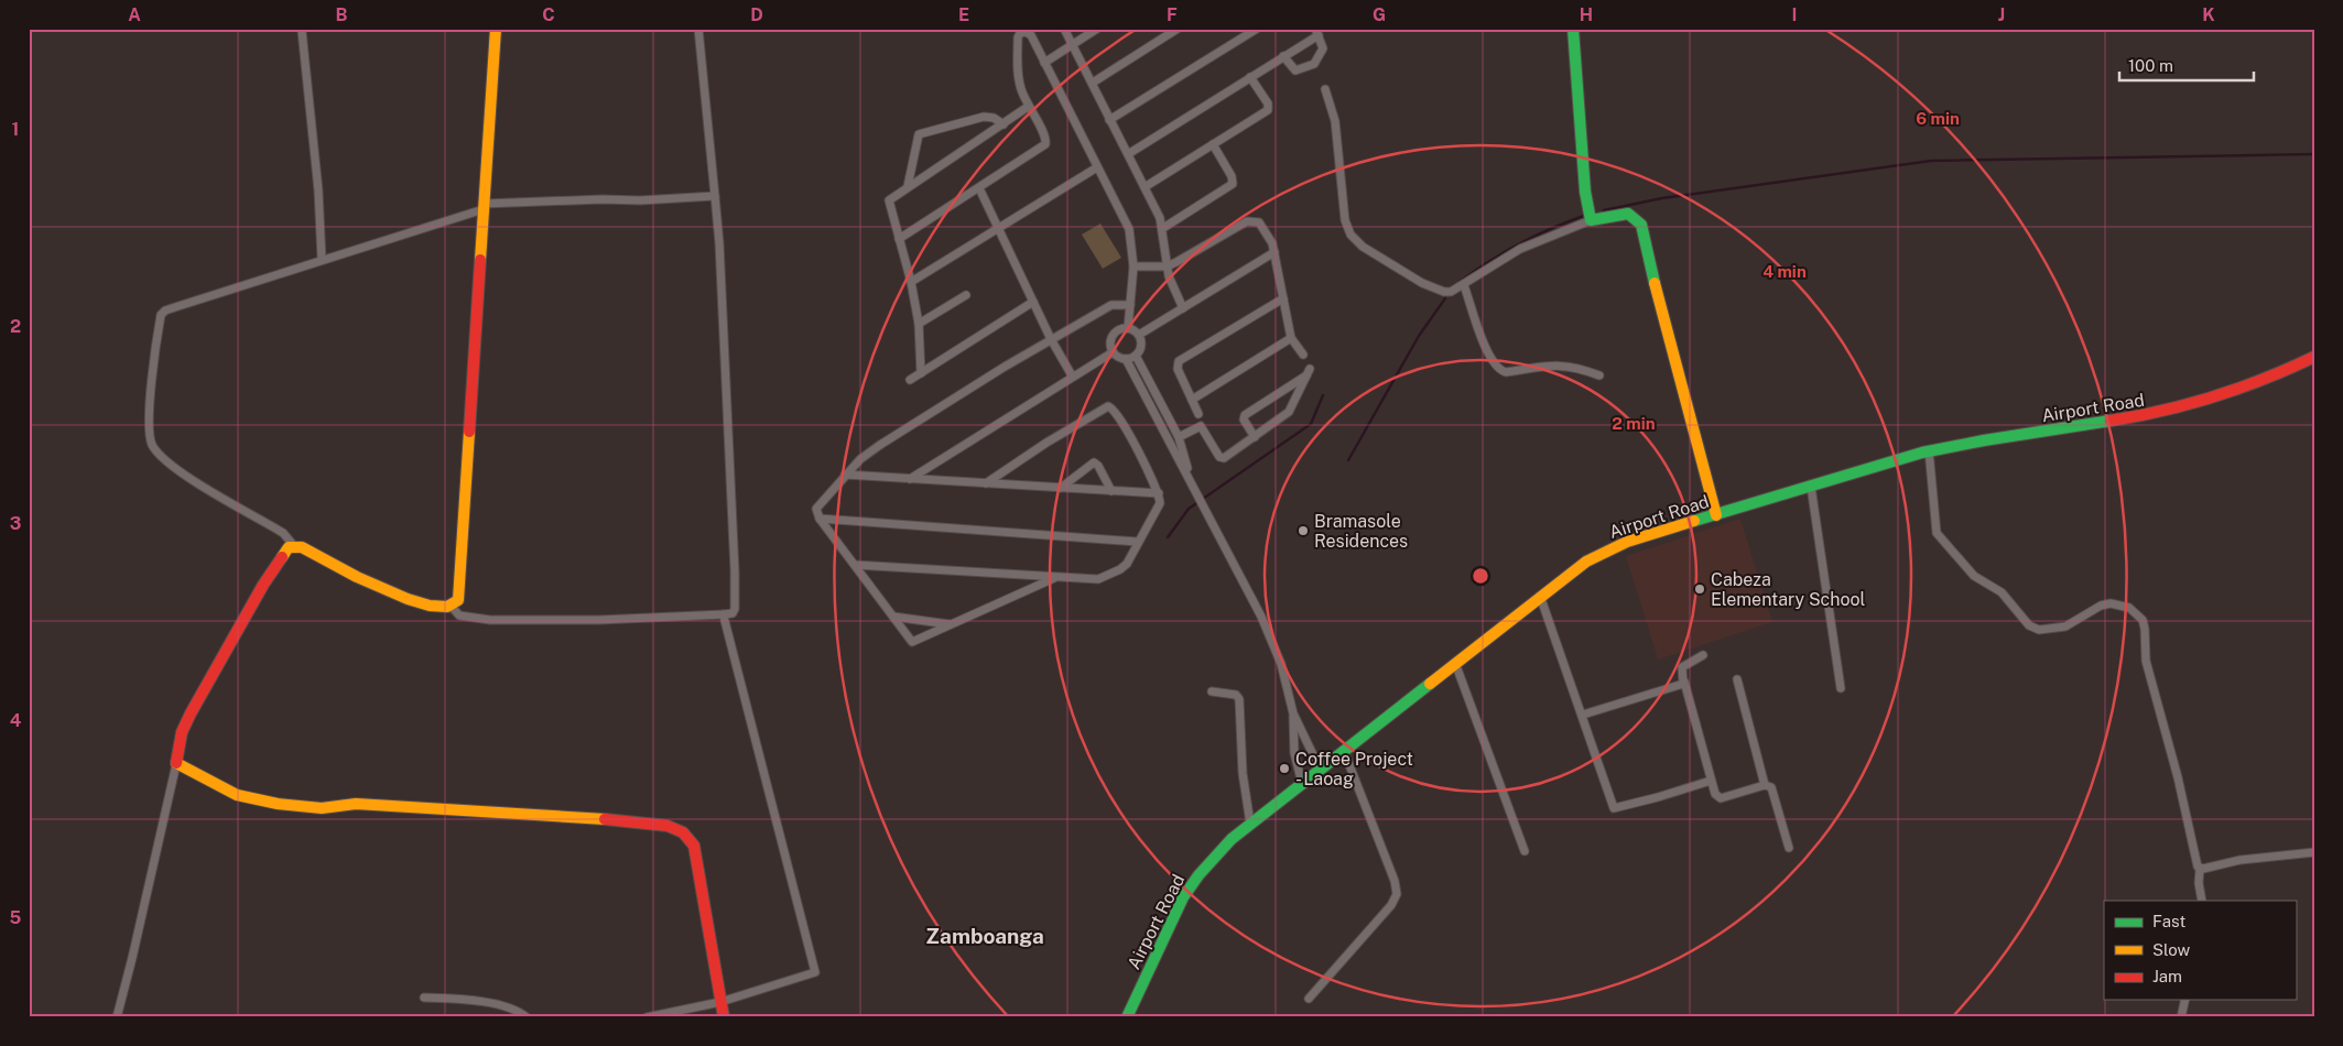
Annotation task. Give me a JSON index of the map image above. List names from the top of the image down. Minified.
{"streets":{"street":["Airport Road"]},"districts":["Zamboanga"],"places":["Bramasole Residences","Cabeza Elementary School","Coffee Project - Laoag"],"legend":["Fast","Slow","Jam"],"scale_bar":"100 m","grid":{"columns":["A","B","C","D","E","F","G","H","I","J","K"],"rows":["1","2","3","4","5"]},"rings":["6 min","4 min","2 min"]}
